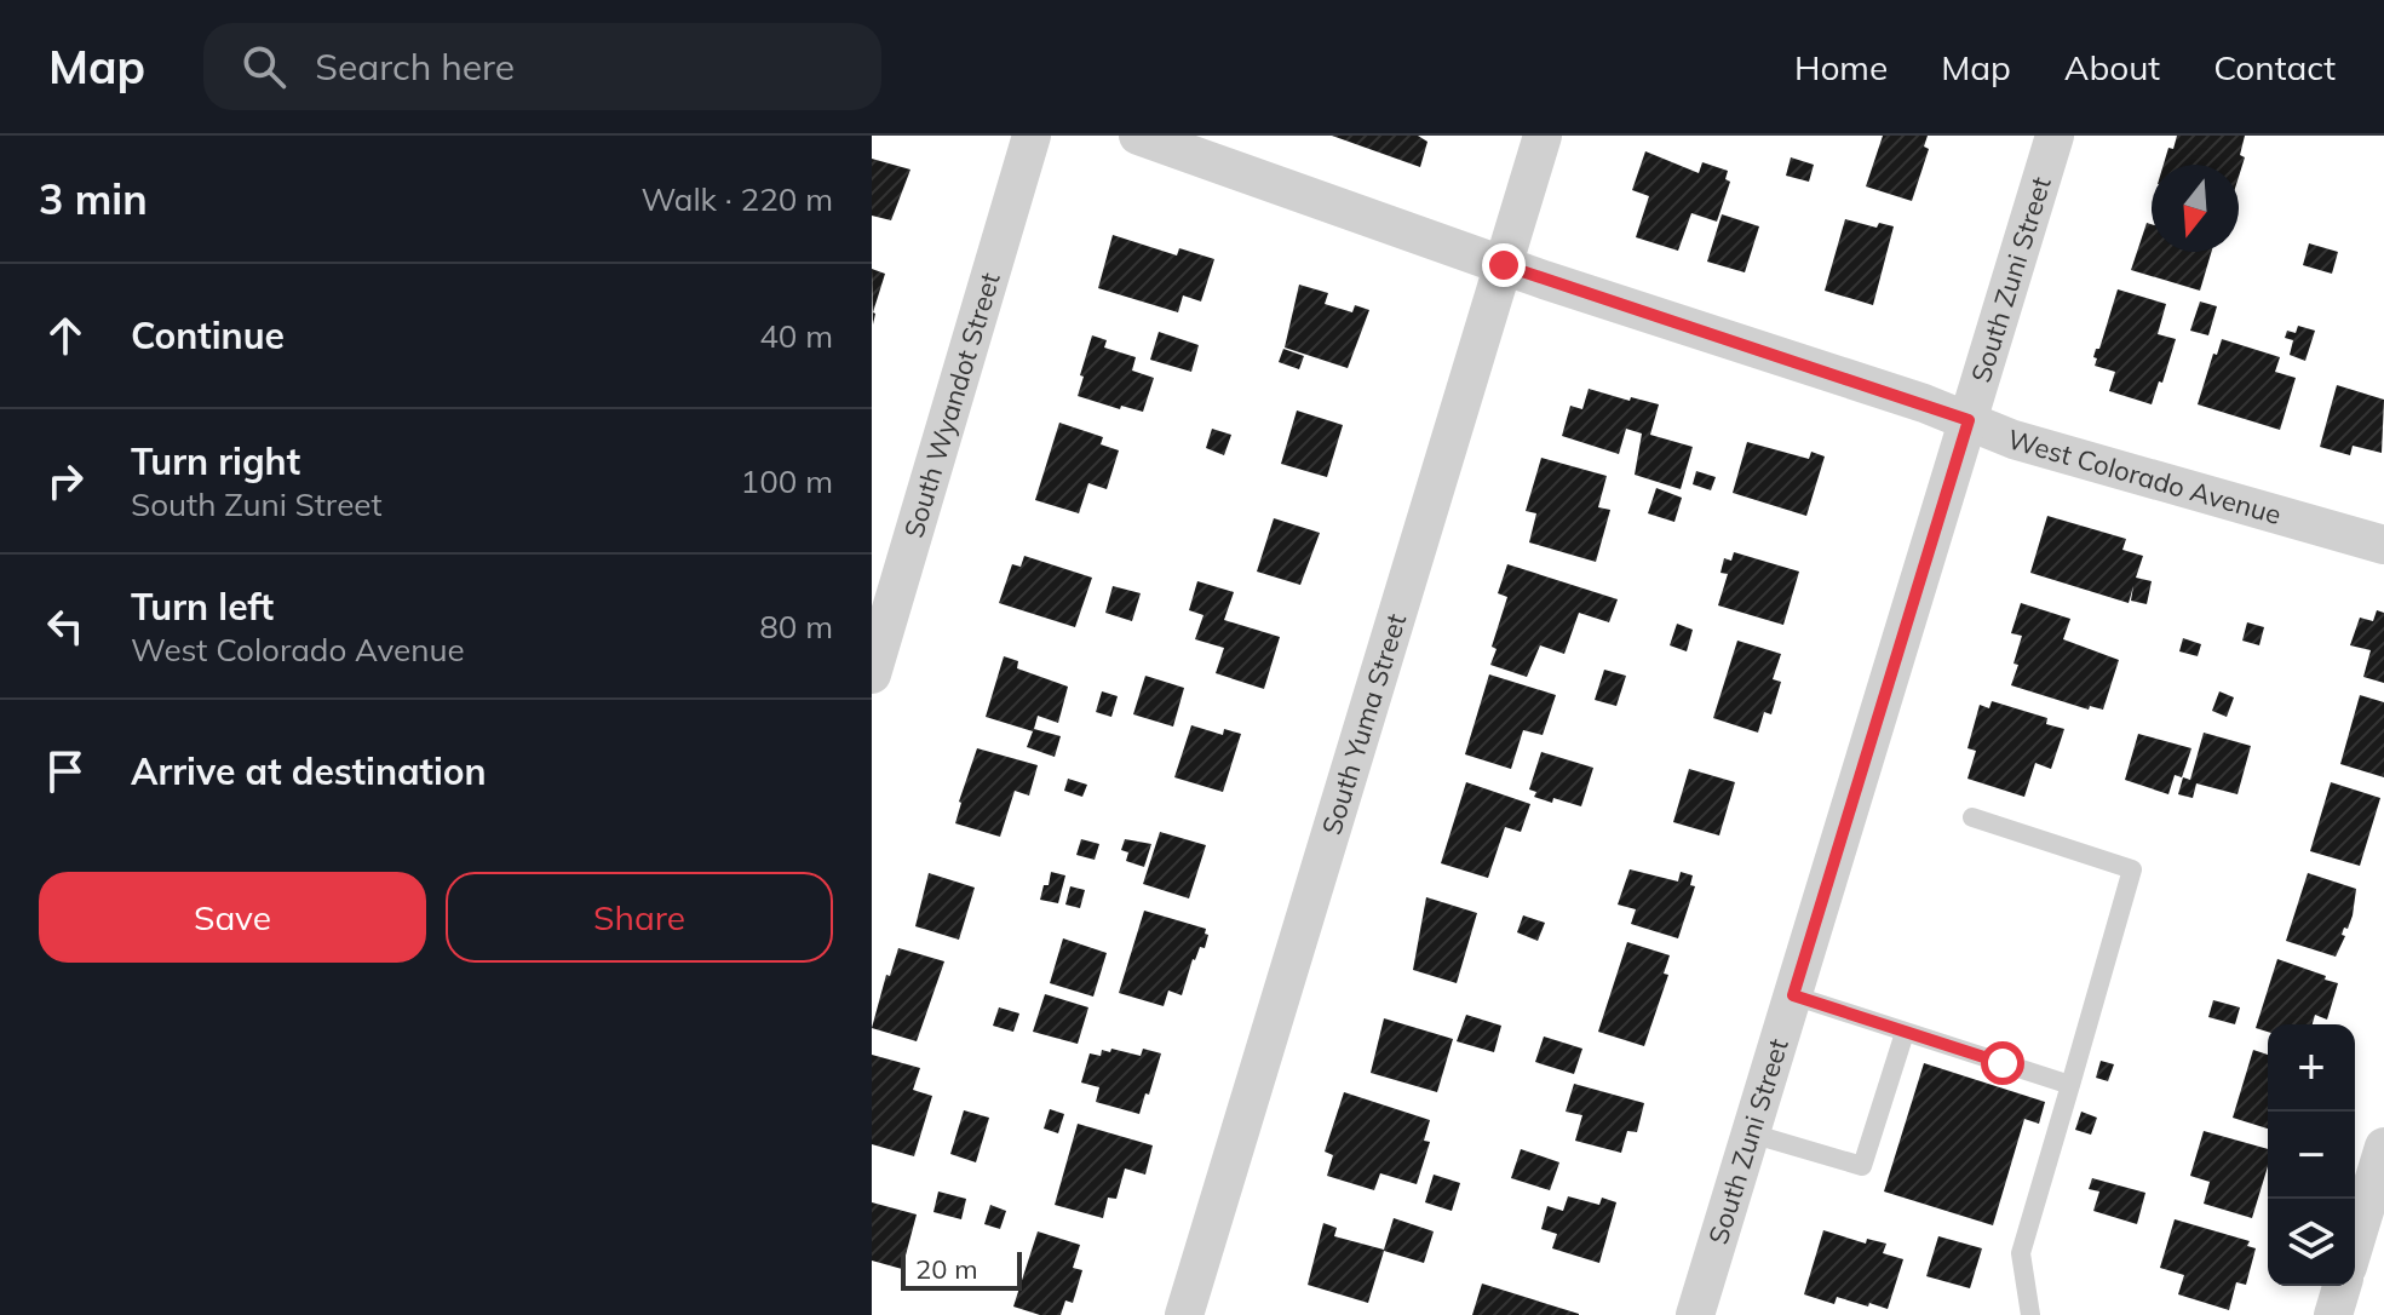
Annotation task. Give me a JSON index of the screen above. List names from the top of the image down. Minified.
{"streets":{"street":["South Zuni Street","South Wyandot Street","West Colorado Avenue","South Yuma Street"]},"crossings":[["South Zuni Street","West Colorado Avenue"],["West Colorado Avenue","South Yuma Street"]],"scale_bar":"20 m","north":"bottom","page":{"header":"Map","search":"Search here","nav":["Home","Map","About","Contact"],"heading":["3 min","Walk · 220 m"],"list":[["Continue","40 m"],["Turn right","South Zuni Street","100 m"],["Turn left","West Colorado Avenue","80 m"],"Arrive at destination"],"buttons":["Save","Share"],"map_buttons":["+","−"],"scale":"20 m"}}
